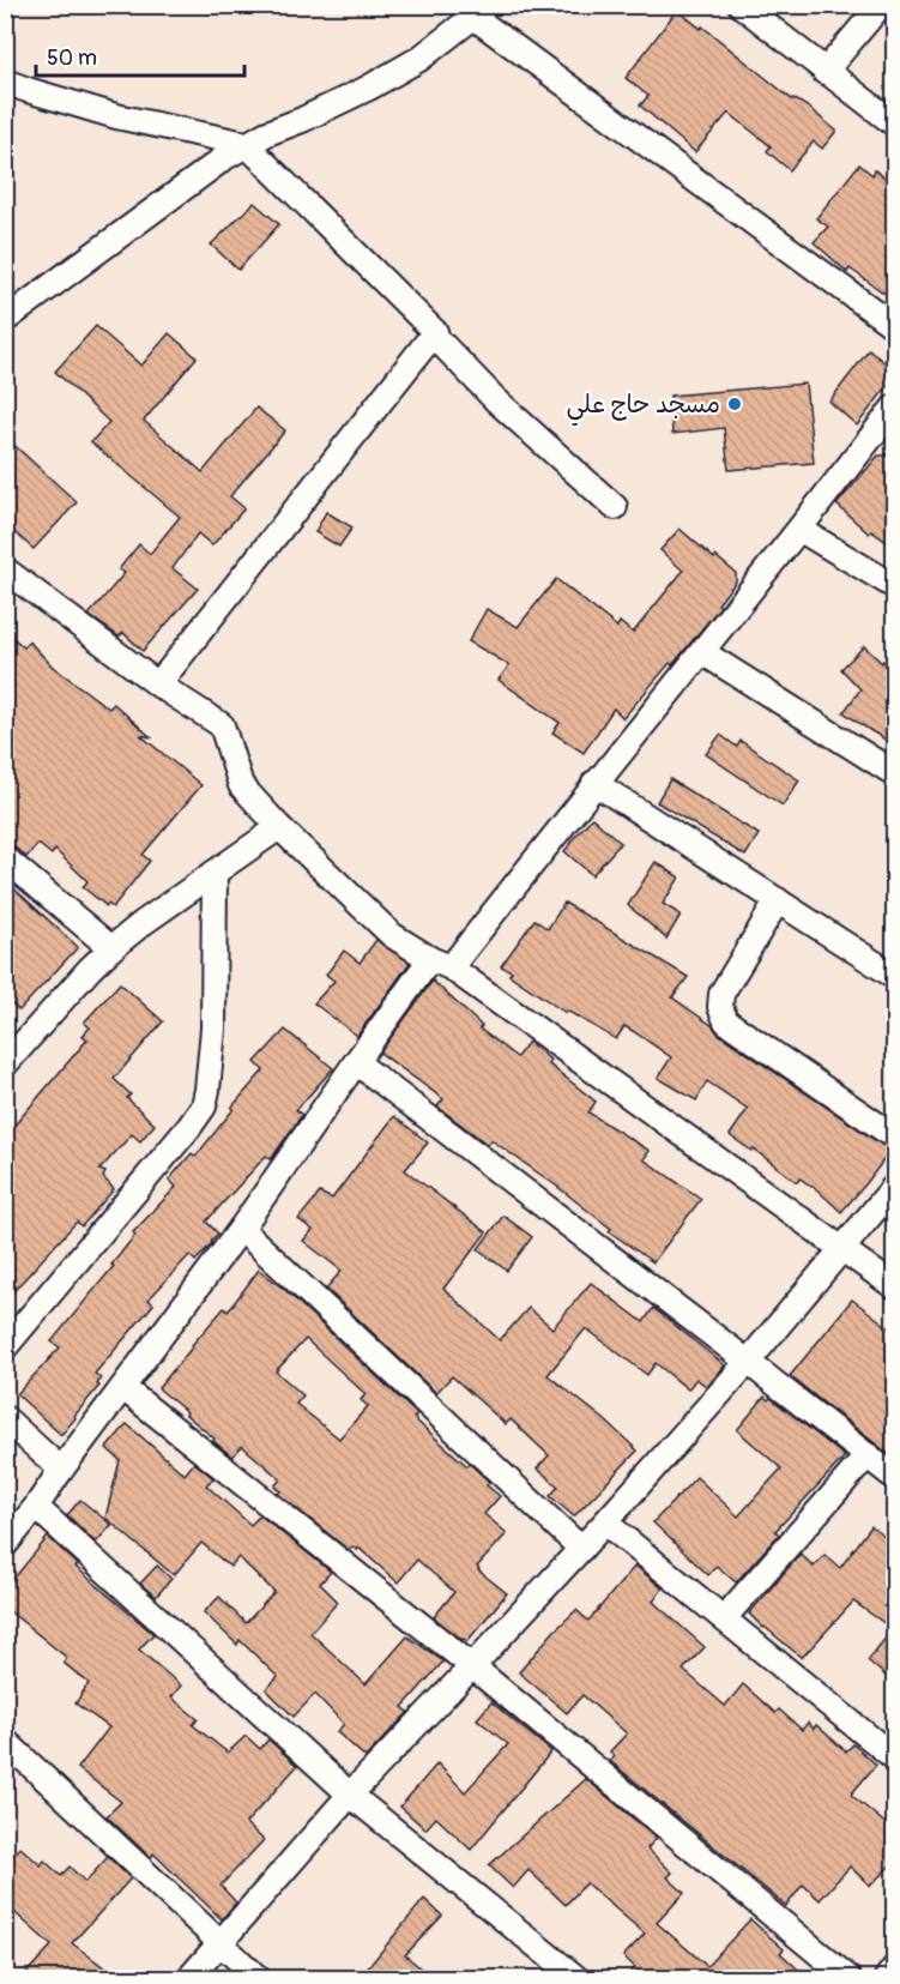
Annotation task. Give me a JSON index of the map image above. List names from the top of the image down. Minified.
{"places":["مسجد حاج علي"],"scale_bar":"50 m"}
